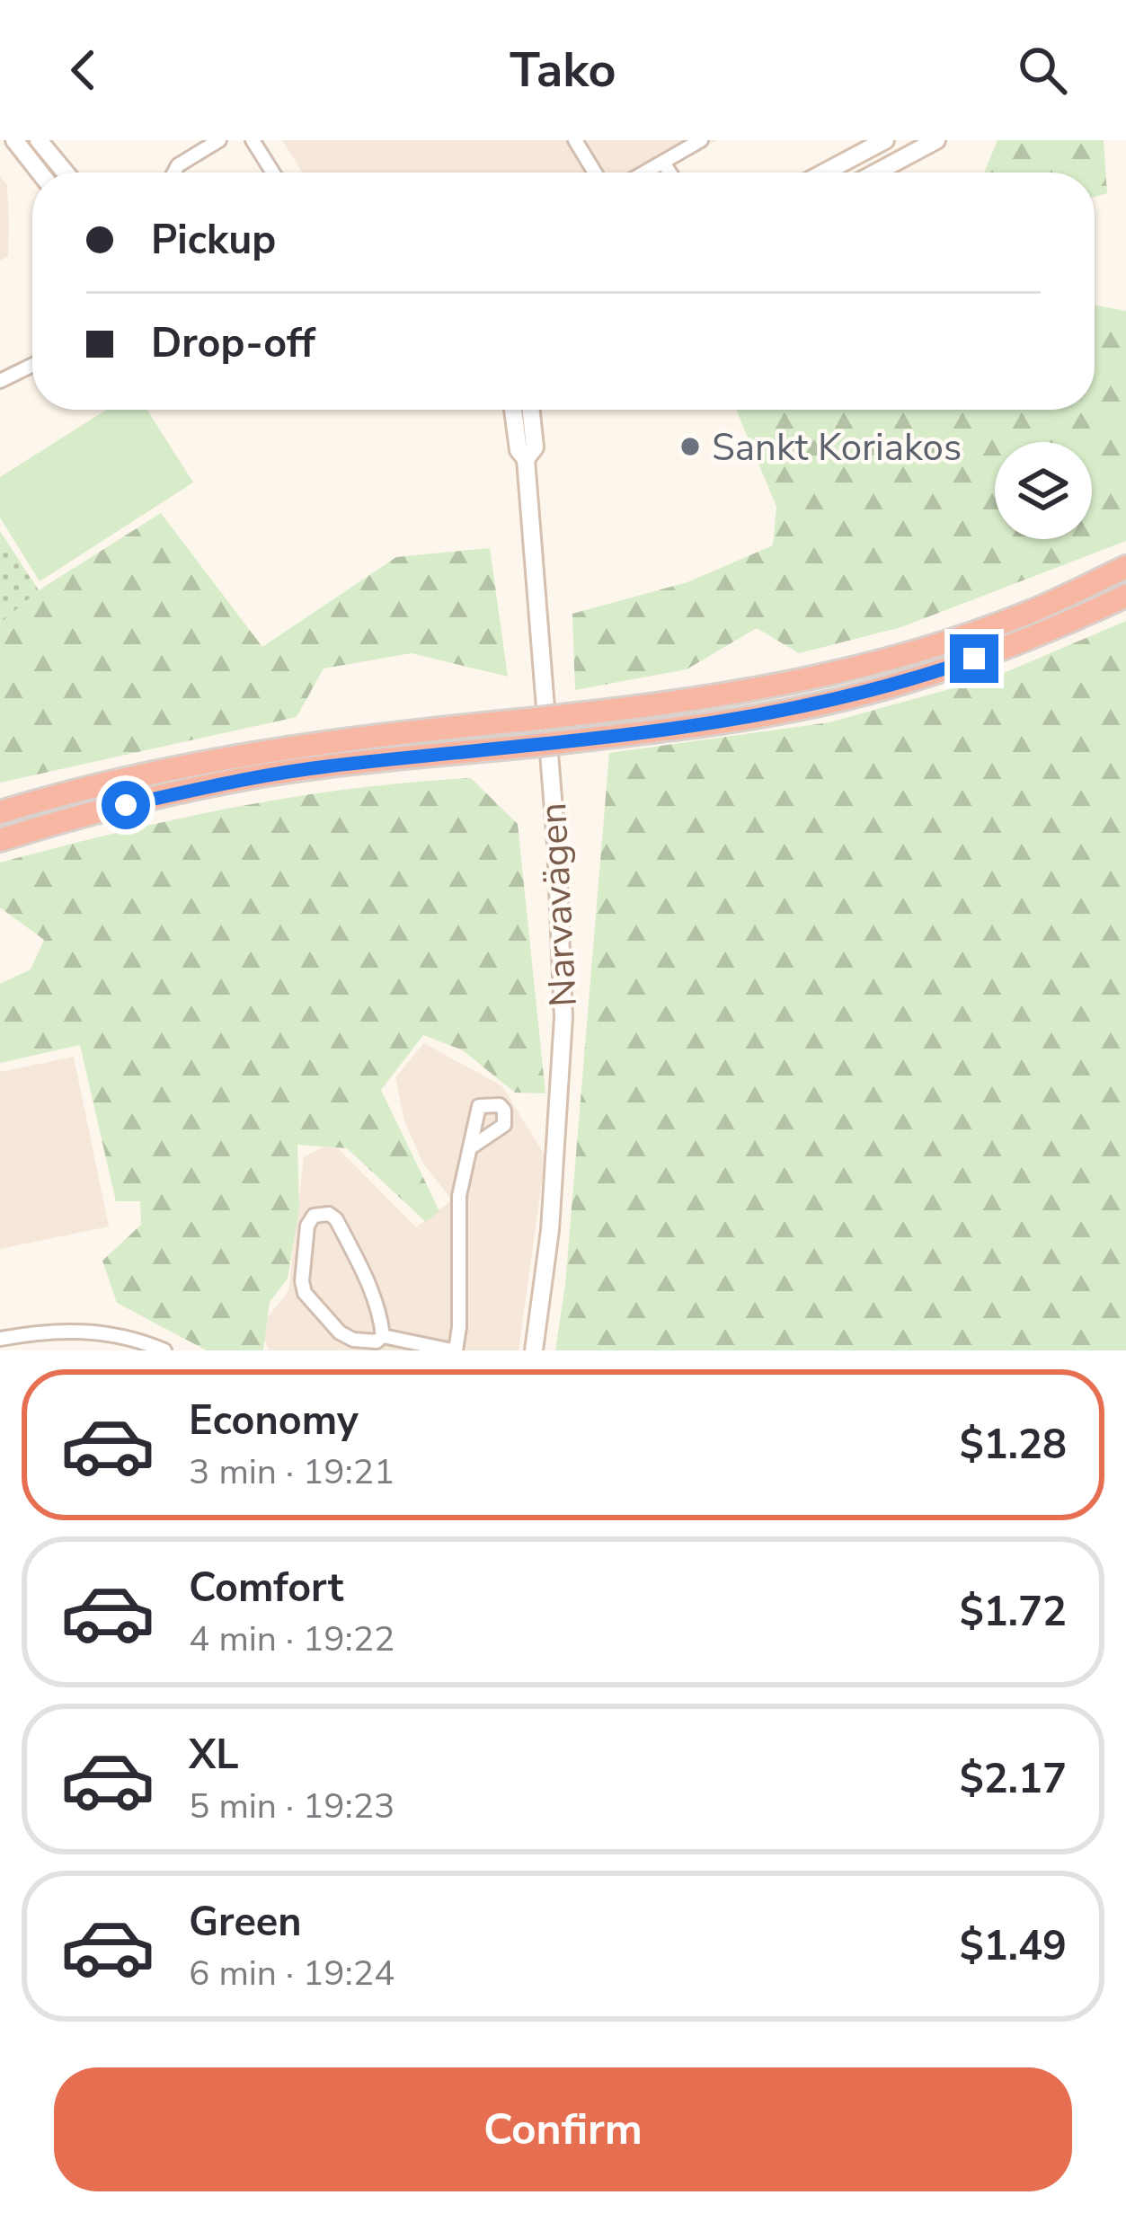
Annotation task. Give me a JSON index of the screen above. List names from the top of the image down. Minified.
{"streets":{"main road":["Narvavägen"]},"places":["Sankt Koriakos"],"page":{"header":"Tako","banner":["Pickup","Drop-off"],"list":[{"name":"Economy","note":"3 min · 19:21","value":"$1.28"},{"name":"Comfort","note":"4 min · 19:22","value":"$1.72"},{"name":"XL","note":"5 min · 19:23","value":"$2.17"},{"name":"Green","note":"6 min · 19:24","value":"$1.49"}],"buttons":"Confirm"}}
